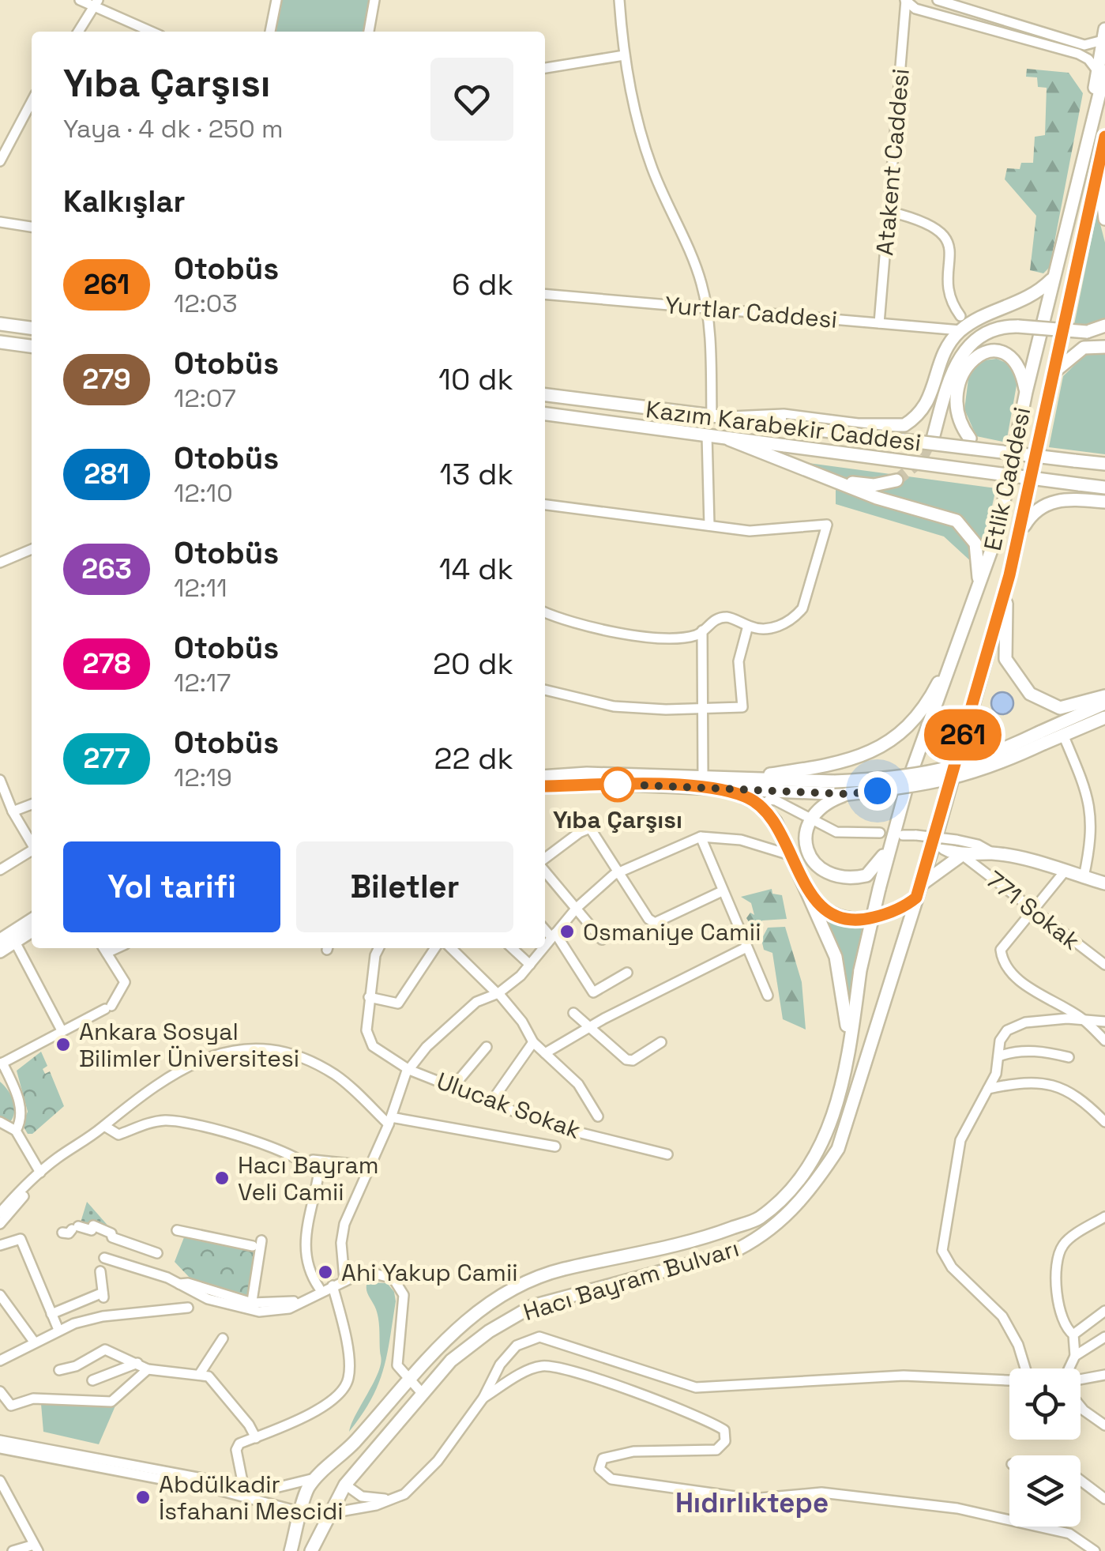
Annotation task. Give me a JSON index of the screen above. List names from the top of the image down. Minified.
{"streets":{"main road":["Kazım Karabekir Caddesi","Etlik Caddesi","Hacı Bayram Bulvarı"],"street":["Atakent Caddesi","Yurtlar Caddesi","771 Sokak","Ulucak Sokak"]},"crossings":[["Atakent Caddesi","Yurtlar Caddesi"],["Etlik Caddesi","Hacı Bayram Bulvarı"]],"districts":["Hıdırlıktepe"],"places":["Yıba Çarşısı","Osmaniye Camii","Ankara Sosyal Bilimler Üniversitesi","Hacı Bayram Veli Camii","Ahi Yakup Camii","Abdülkadir İsfahani Mescidi"],"lines":["bus line 261"],"page":{"on_map":"261","heading":[["Yıba Çarşısı","Yaya · 4 dk · 250 m"],"Kalkışlar"],"list":[{"mark":"261","name":"Otobüs","note":"12:03","value":"6 dk"},{"mark":"279","name":"Otobüs","note":"12:07","value":"10 dk"},{"mark":"281","name":"Otobüs","note":"12:10","value":"13 dk"},{"mark":"263","name":"Otobüs","note":"12:11","value":"14 dk"},{"mark":"278","name":"Otobüs","note":"12:17","value":"20 dk"},{"mark":"277","name":"Otobüs","note":"12:19","value":"22 dk"}],"buttons":["Yol tarifi","Biletler"]}}
